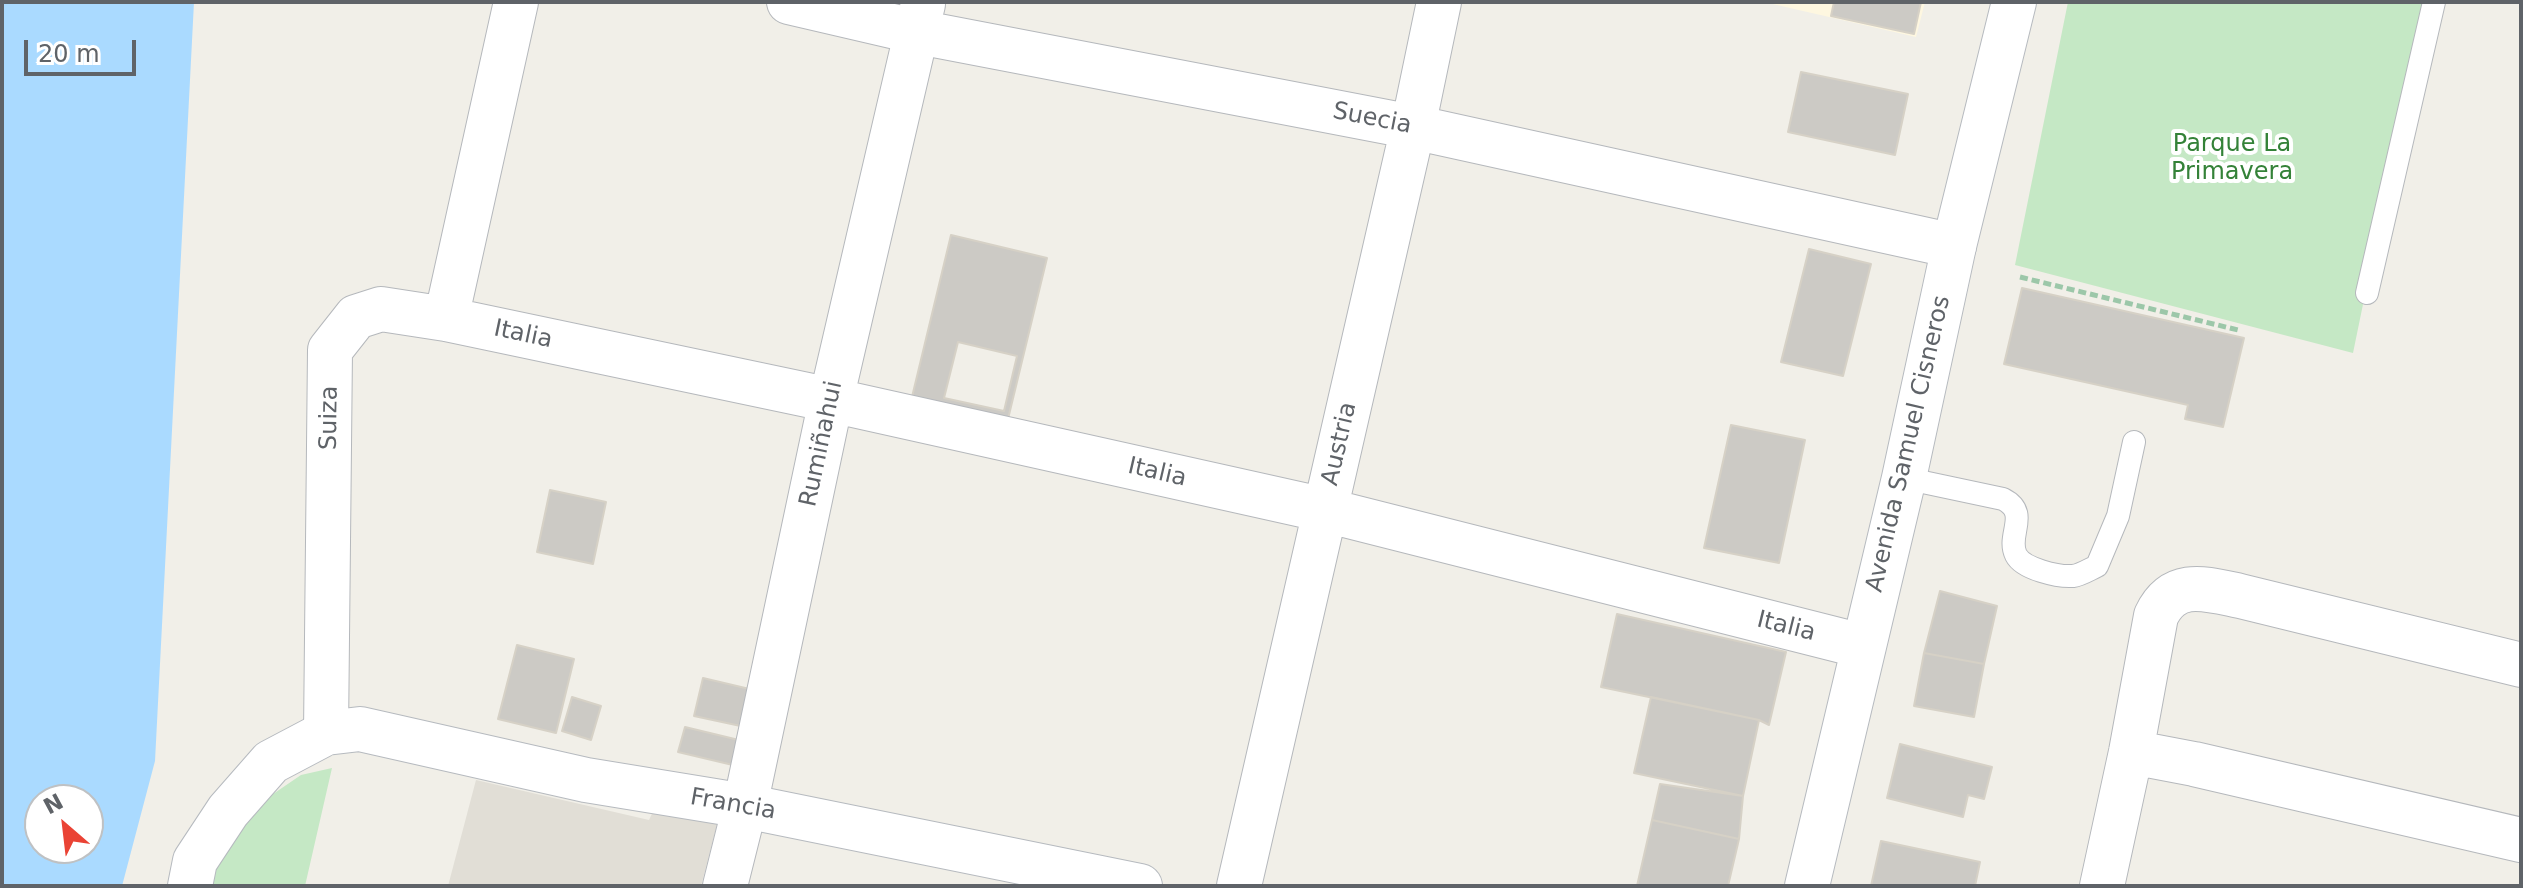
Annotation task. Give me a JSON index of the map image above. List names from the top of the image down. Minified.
{"streets":{"street":["Suecia","Italia","Suiza","Rumiñahui","Austria","Avenida Samuel Cisneros","Francia"]},"crossings":[["Suecia","Rumiñahui"],["Suecia","Austria"],["Suecia","Avenida Samuel Cisneros"],["Italia","Suiza"],["Italia","Rumiñahui"],["Italia","Austria"],["Italia","Avenida Samuel Cisneros"],["Suiza","Francia"],["Rumiñahui","Francia"]],"parks":["Parque La Primavera"],"scale_bar":"20 m","north":"top left"}
